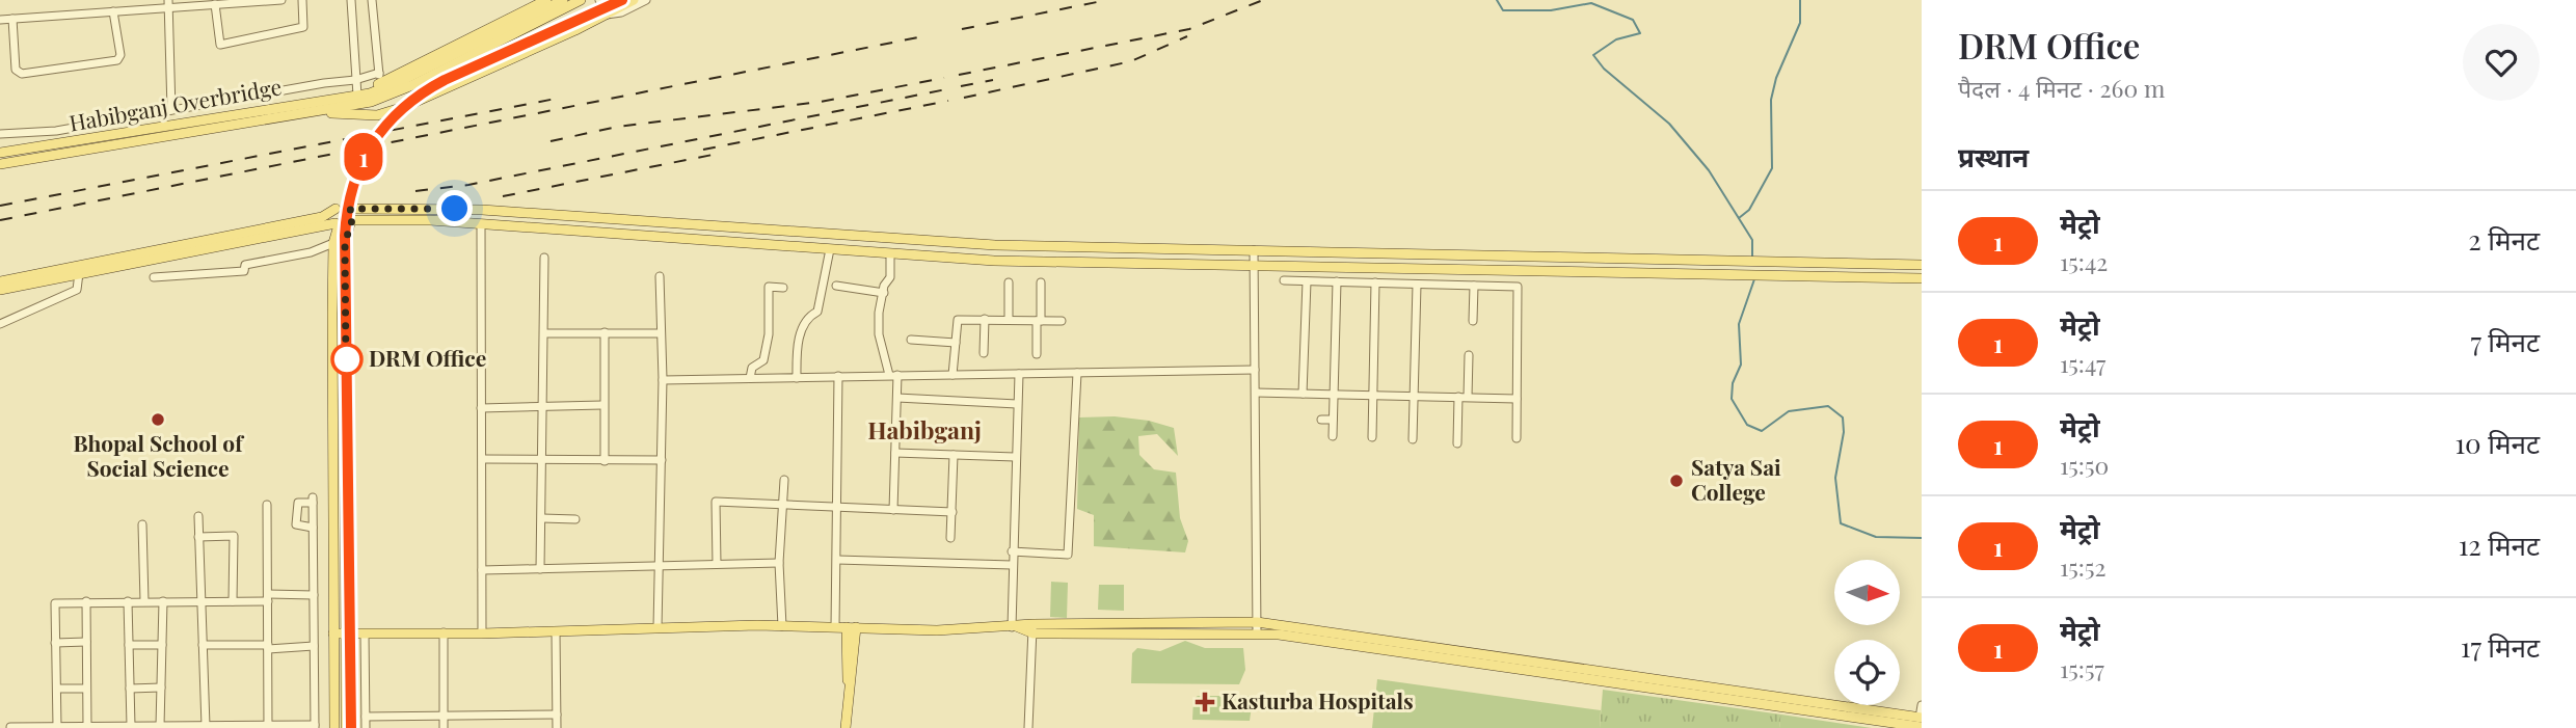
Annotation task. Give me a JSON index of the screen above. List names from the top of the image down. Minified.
{"streets":{"main road":["Habibganj Overbridge"]},"districts":["Habibganj"],"places":{"other":["DRM Office","Bhopal School of Social Science","Satya Sai College"],"health":["Kasturba Hospitals"]},"lines":["metro line 1"],"north":"right","page":{"on_map":"1","heading":[["DRM Office","पैदल · 4 मिनट · 260 m"],"प्रस्थान"],"list":[{"mark":"1","name":"मेट्रो","note":"15:42","value":"2 मिनट"},{"mark":"1","name":"मेट्रो","note":"15:47","value":"7 मिनट"},{"mark":"1","name":"मेट्रो","note":"15:50","value":"10 मिनट"},{"mark":"1","name":"मेट्रो","note":"15:52","value":"12 मिनट"},{"mark":"1","name":"मेट्रो","note":"15:57","value":"17 मिनट"}]}}
